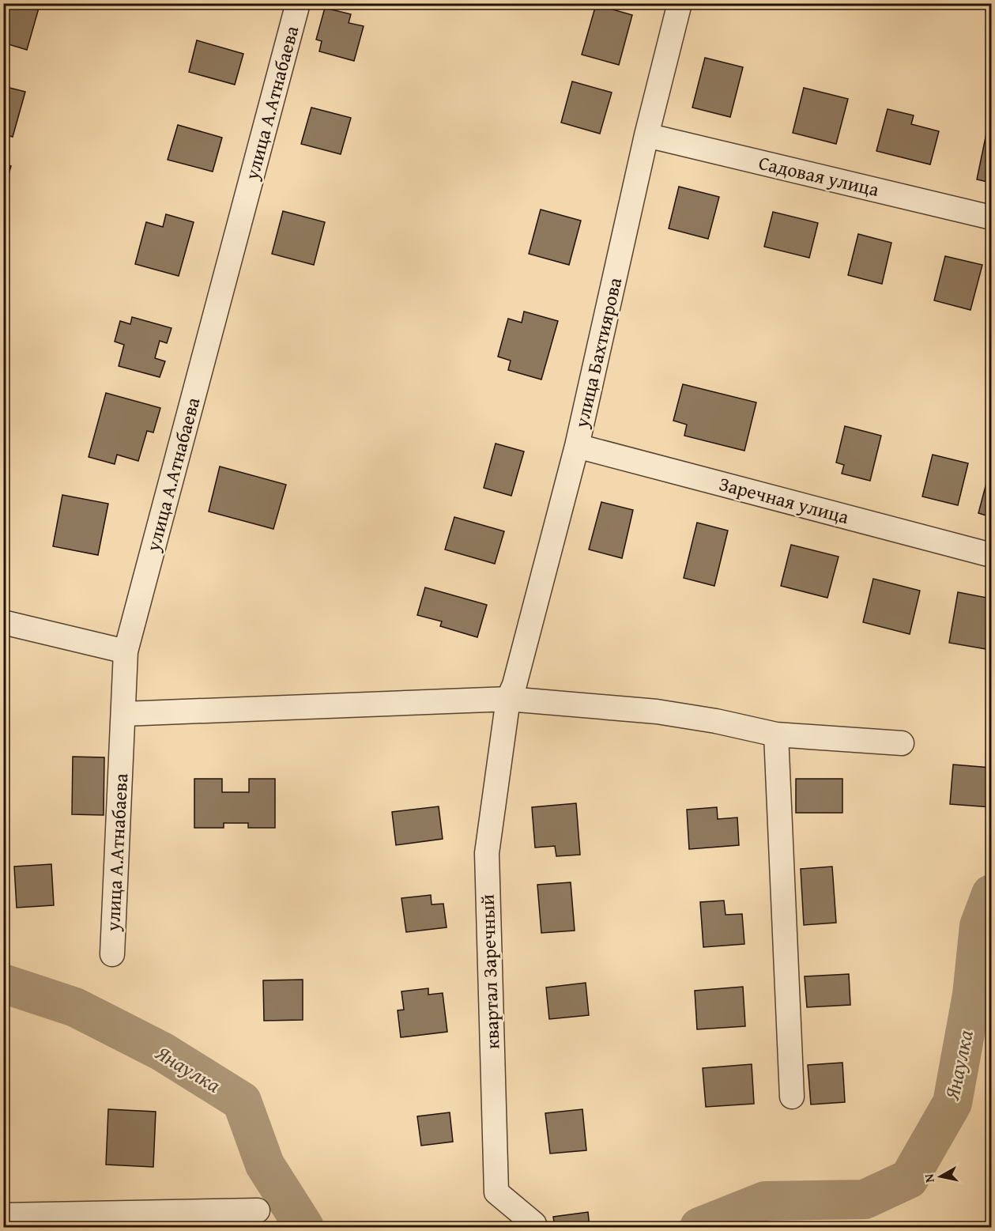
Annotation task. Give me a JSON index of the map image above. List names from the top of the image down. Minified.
{"streets":{"street":["улица А.Атнабаева","Садовая улица","улица Бахтиярова","Заречная улица","квартал Заречный"]},"crossings":[["Садовая улица","улица Бахтиярова"],["улица Бахтиярова","Заречная улица"],["улица Бахтиярова","квартал Заречный"]],"water":["Янаулка"],"north":"left"}
